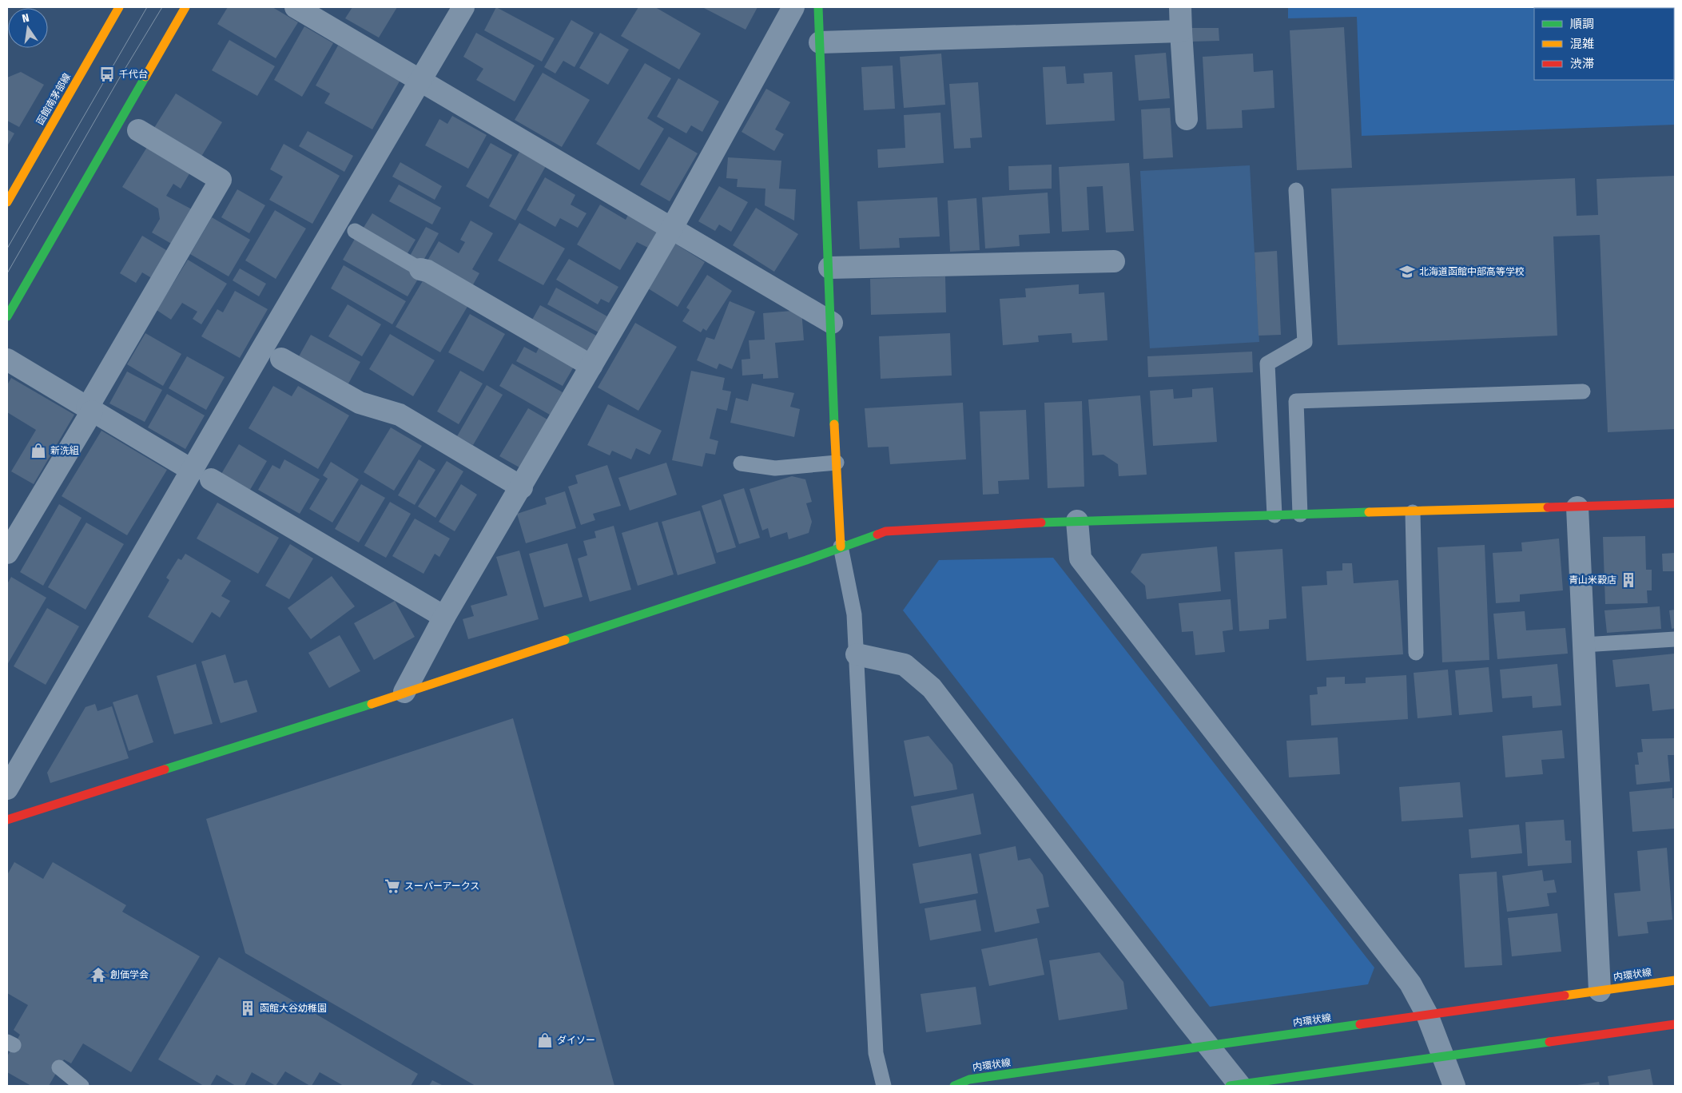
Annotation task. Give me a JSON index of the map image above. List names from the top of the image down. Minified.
{"streets":{"street":["函館南茅部線","内環状線"]},"places":{"bus stop":["千代台"],"school or university":["北海道函館中部高等学校"],"shop":["新洗組","ダイソー"],"building":["青山米穀店","函館大谷幼稚園"],"supermarket":["スーパーアークス"],"temple":["創価学会"]},"legend":["順調","混雑","渋滞"],"north":"top"}
